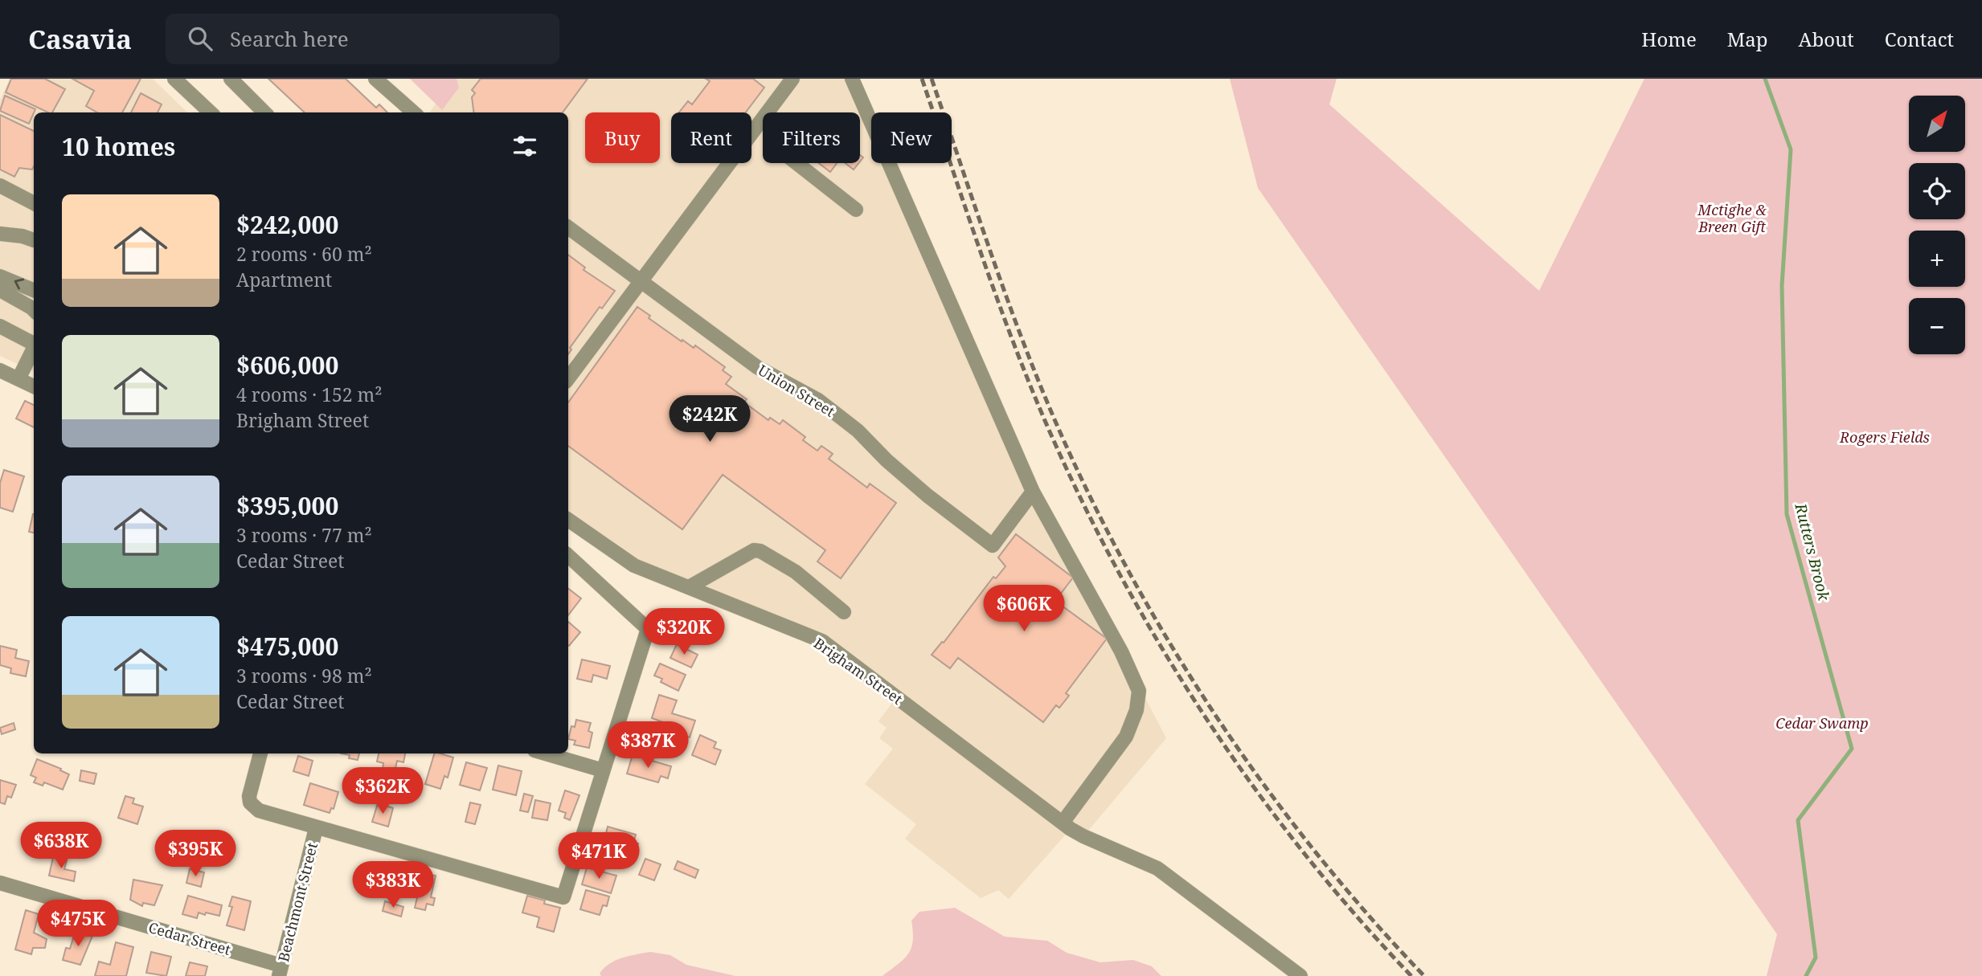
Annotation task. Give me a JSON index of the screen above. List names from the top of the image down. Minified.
{"streets":{"street":["Union Street","Brigham Street","Beachmont Street","Cedar Street"]},"crossings":[["Beachmont Street","Cedar Street"]],"water":["Rutters Brook"],"parks":["Mctighe & Breen Gift","Rogers Fields","Cedar Swamp"],"north":"top right","page":{"header":"Casavia","search":"Search here","nav":["Home","Map","About","Contact"],"map_buttons":["+","−"],"chip":["Buy","Rent","Filters","New"],"heading":"10 homes","list":[{"name":"$242,000","note":"2 rooms · 60 m² · Apartment"},{"name":"$606,000","note":"4 rooms · 152 m² · Brigham Street"},{"name":"$395,000","note":"3 rooms · 77 m² · Cedar Street"},{"name":"$475,000","note":"3 rooms · 98 m² · Cedar Street"}],"price":["$242K","$606K","$320K","$387K","$362K","$638K","$395K","$471K","$383K","$475K"]}}
